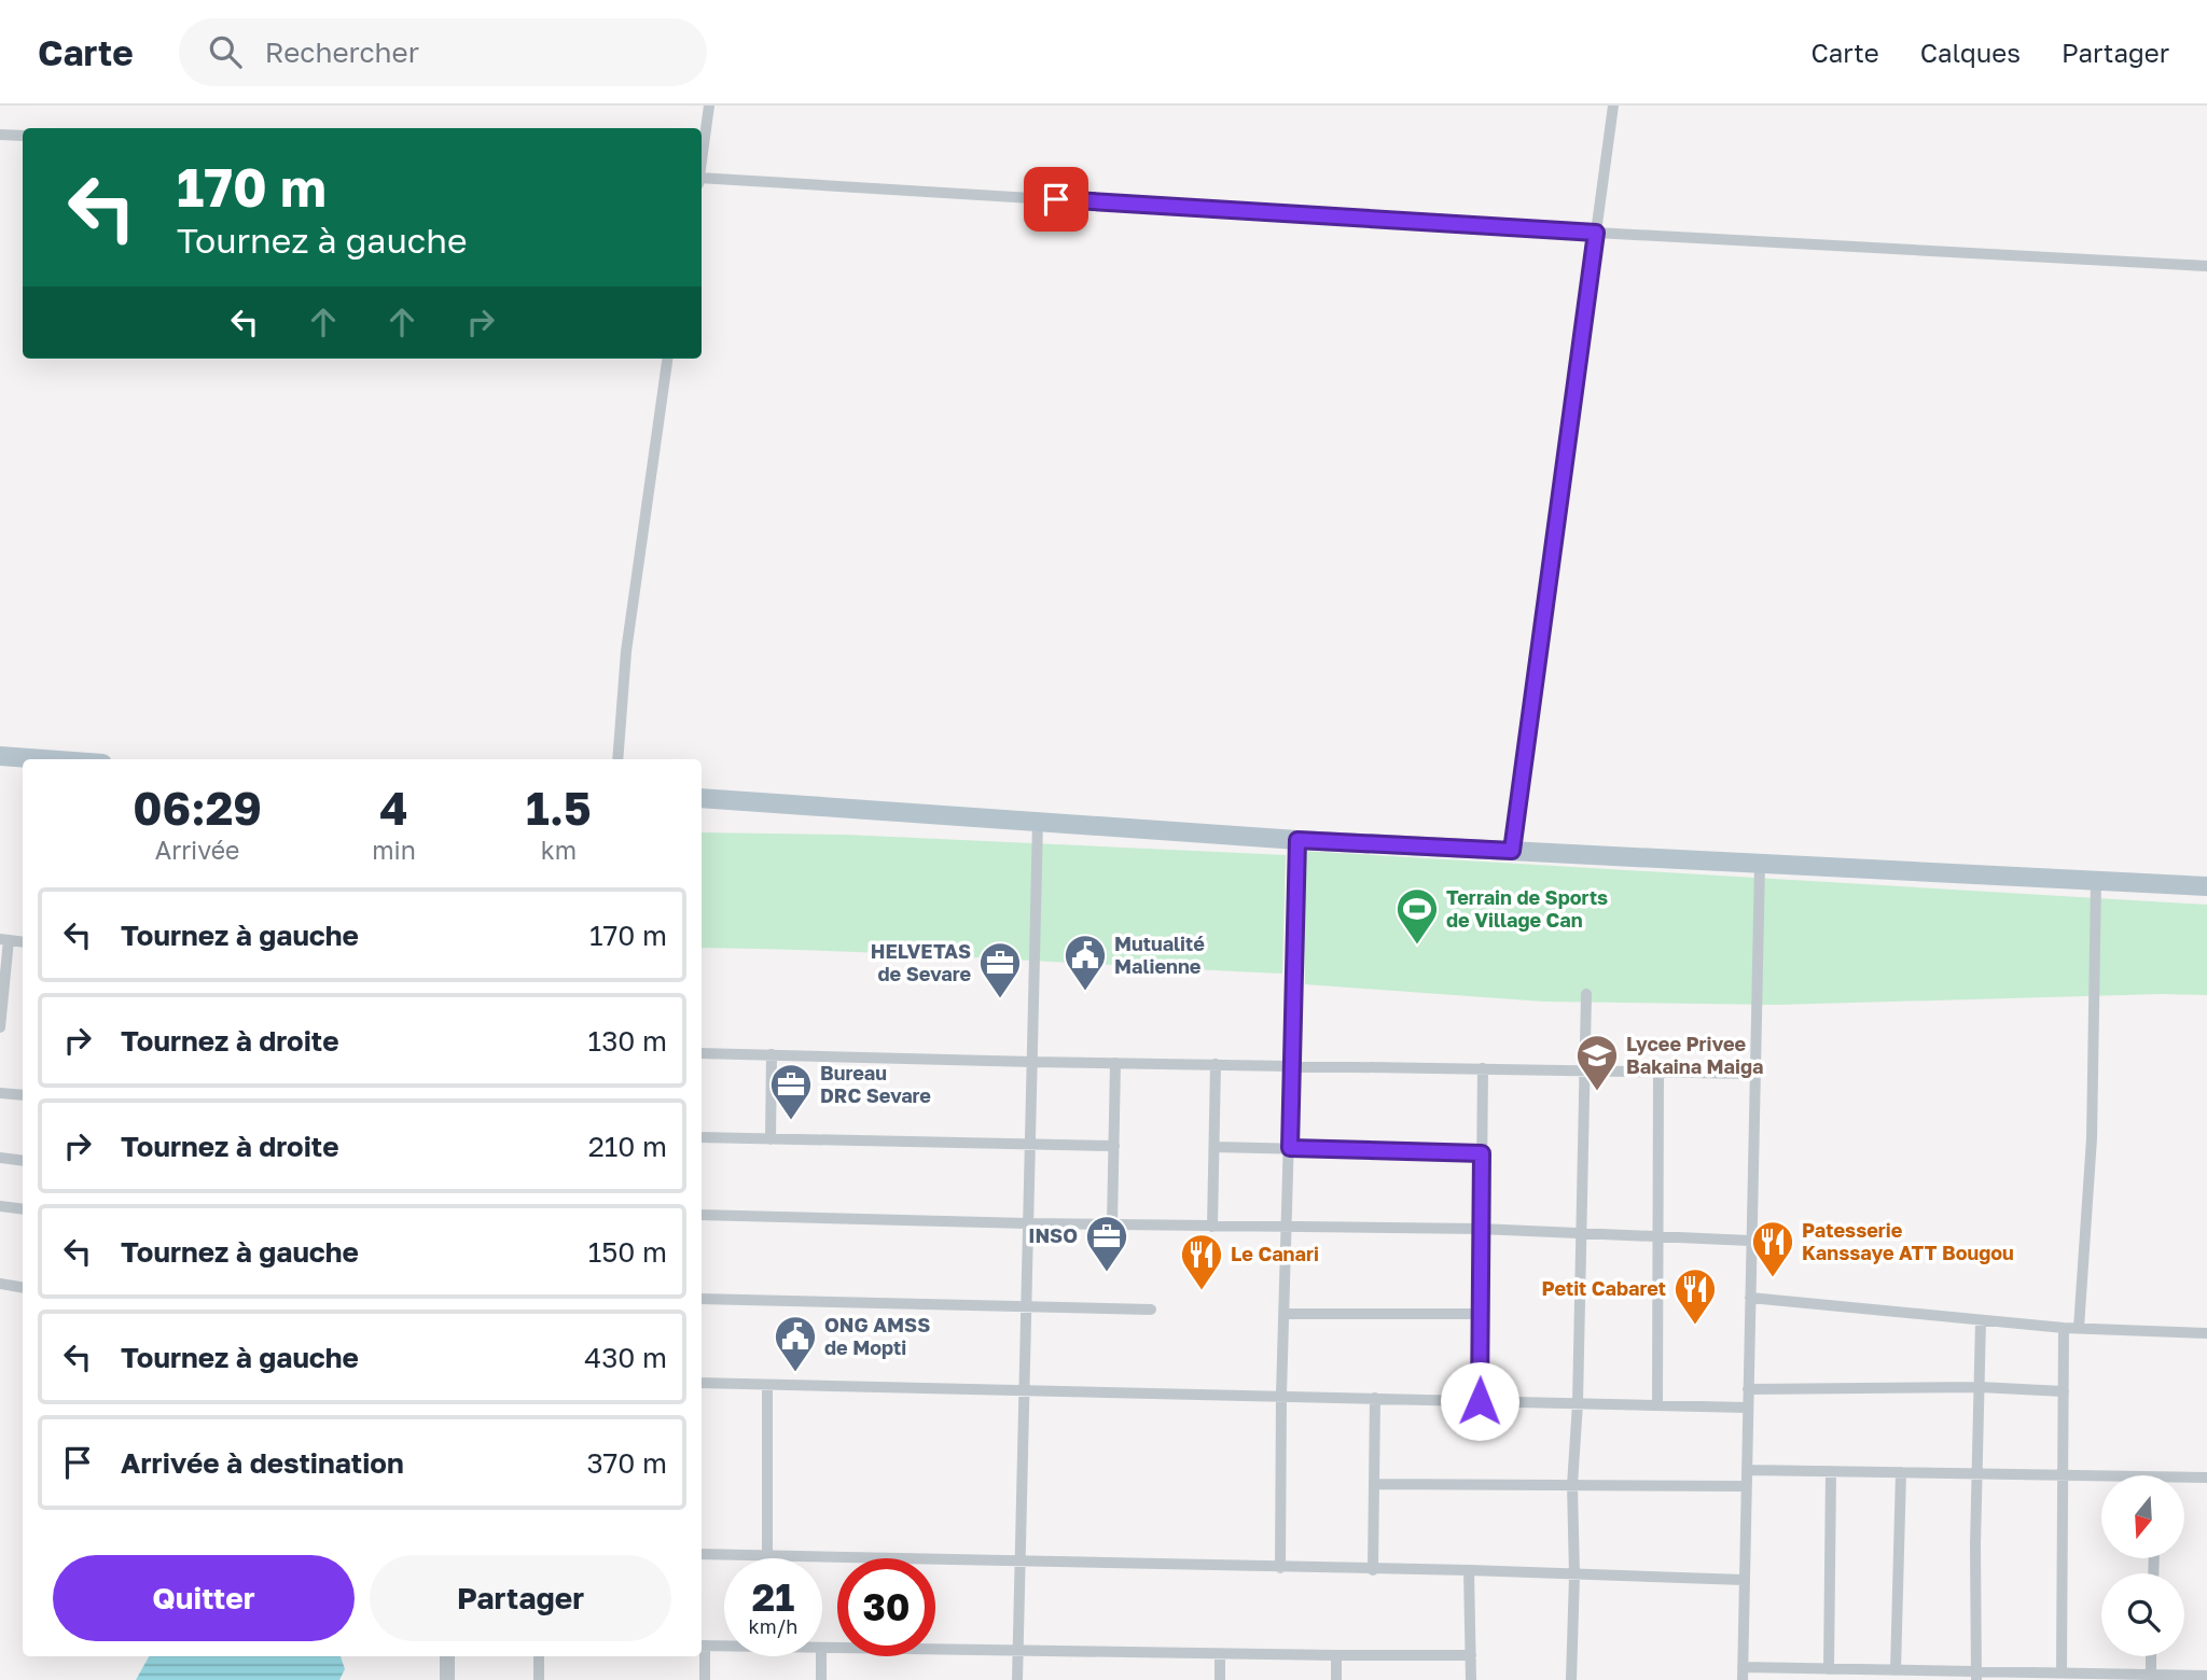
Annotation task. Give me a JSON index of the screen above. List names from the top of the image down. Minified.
{"places":{"sports":["Terrain de Sports de Village Can"],"public building":["Mutualité Malienne","ONG AMSS de Mopti"],"office":["HELVETAS de Sevare","Bureau DRC Sevare","INSO"],"school or university":["Lycee Privee Bakaina Maiga"],"restaurant":["Patesserie Kanssaye ATT Bougou","Le Canari","Petit Cabaret"]},"north":"bottom","page":{"header":"Carte","search":"Rechercher","nav":["Carte","Calques","Partager"],"turn":["170 m","Tournez à gauche"],"eta":["06:29","Arrivée","4","min","1.5","km"],"list":[{"name":"Tournez à gauche","value":"170 m"},{"name":"Tournez à droite","value":"130 m"},{"name":"Tournez à droite","value":"210 m"},{"name":"Tournez à gauche","value":"150 m"},{"name":"Tournez à gauche","value":"430 m"},{"name":"Arrivée à destination","value":"370 m"}],"buttons":["Quitter","Partager"],"speed":"21 km/h","limit":"30"}}
